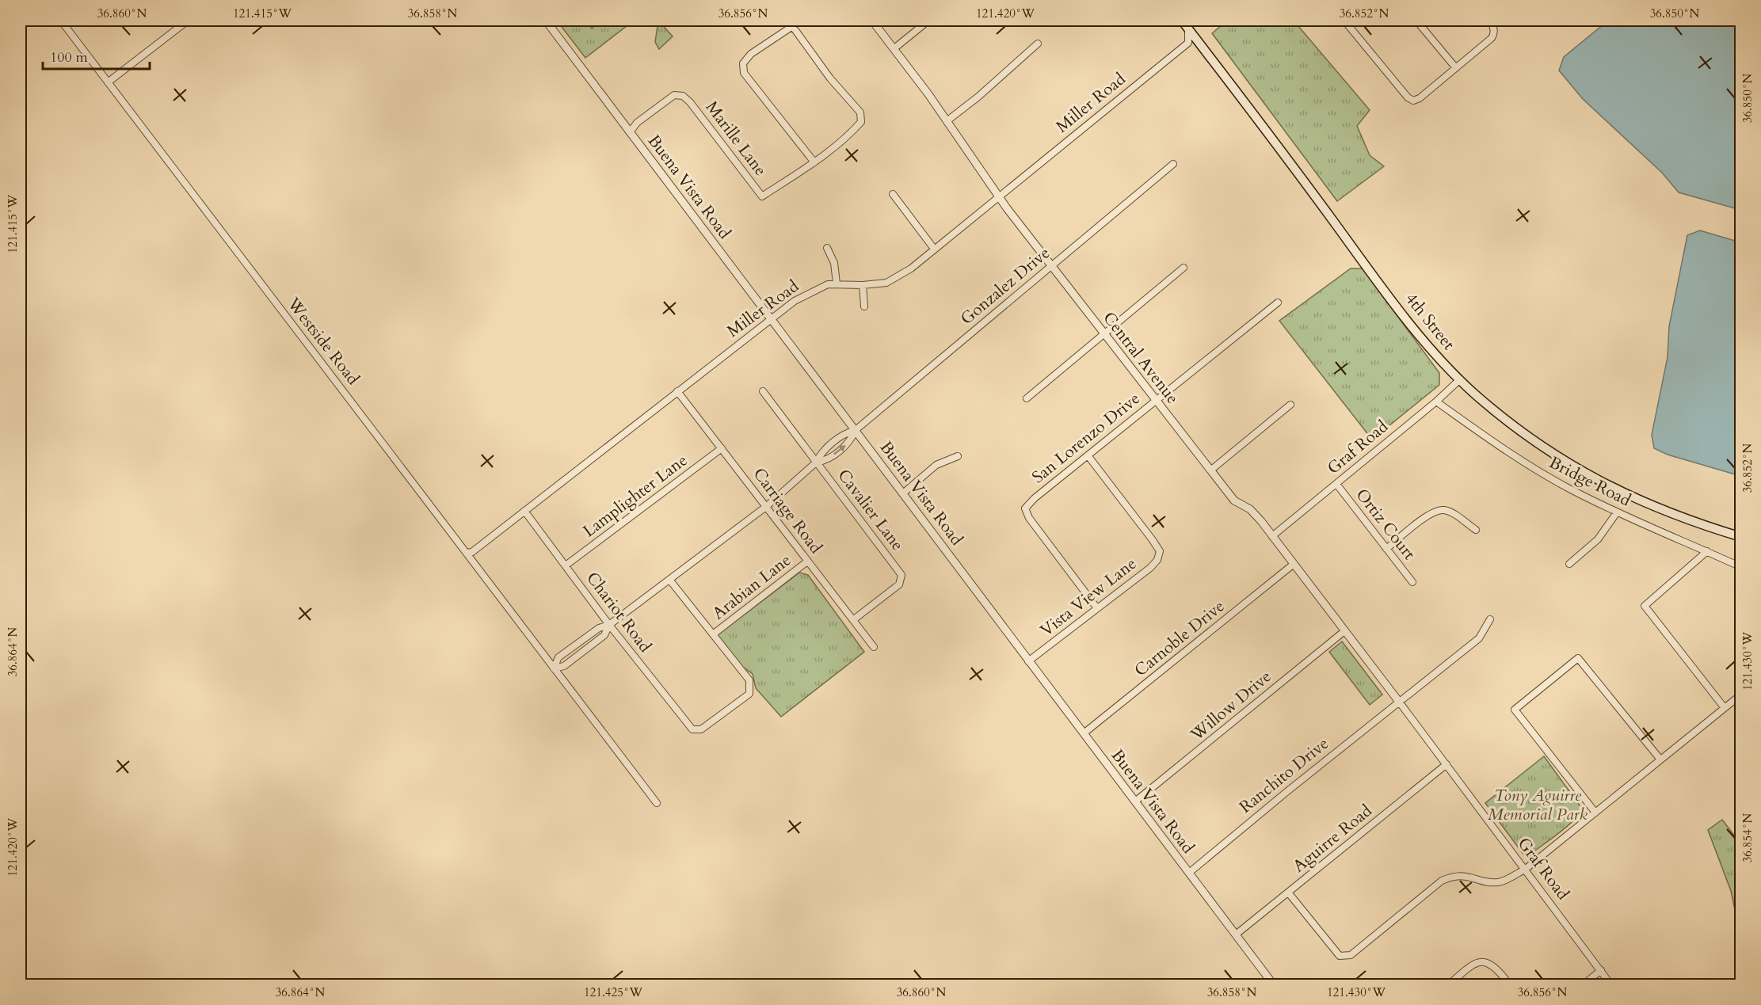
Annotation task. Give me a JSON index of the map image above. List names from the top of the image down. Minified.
{"streets":{"main road":["4th Street"],"street":["Miller Road","Marille Lane","Buena Vista Road","Gonzalez Drive","Westside Road","Central Avenue","San Lorenzo Drive","Graf Road","Bridge Road","Lamplighter Lane","Cavalier Lane","Carriage Road","Ortiz Court","Arabian Lane","Vista View Lane","Chariot Road","Carnoble Drive","Willow Drive","Ranchito Drive","Aguirre Road"]},"crossings":[["Miller Road","Buena Vista Road"],["Miller Road","4th Street"],["Miller Road","Westside Road"],["Miller Road","Central Avenue"],["Miller Road","Carriage Road"],["Miller Road","Chariot Road"],["Marille Lane","Buena Vista Road"],["Buena Vista Road","Gonzalez Drive"],["Buena Vista Road","Vista View Lane"],["Buena Vista Road","Carnoble Drive"],["Buena Vista Road","Willow Drive"],["Buena Vista Road","Ranchito Drive"],["Buena Vista Road","Aguirre Road"],["Gonzalez Drive","Central Avenue"],["4th Street","Graf Road"],["Central Avenue","San Lorenzo Drive"],["Central Avenue","Graf Road"],["Central Avenue","Carnoble Drive"],["Central Avenue","Willow Drive"],["Central Avenue","Ranchito Drive"],["San Lorenzo Drive","Vista View Lane"],["Graf Road","Bridge Road"],["Graf Road","Ortiz Court"],["Graf Road","Ranchito Drive"],["Graf Road","Aguirre Road"],["Lamplighter Lane","Carriage Road"],["Lamplighter Lane","Chariot Road"],["Cavalier Lane","Carriage Road"],["Carriage Road","Arabian Lane"],["Arabian Lane","Chariot Road"]],"parks":["Tony Aguirre Memorial Park"],"scale_bar":"100 m","coordinates":["36.860°N","121.415°W","36.858°N","36.856°N","121.420°W","36.852°N","36.850°N","36.864°N","121.430°W","36.854°N","121.425°W"]}
